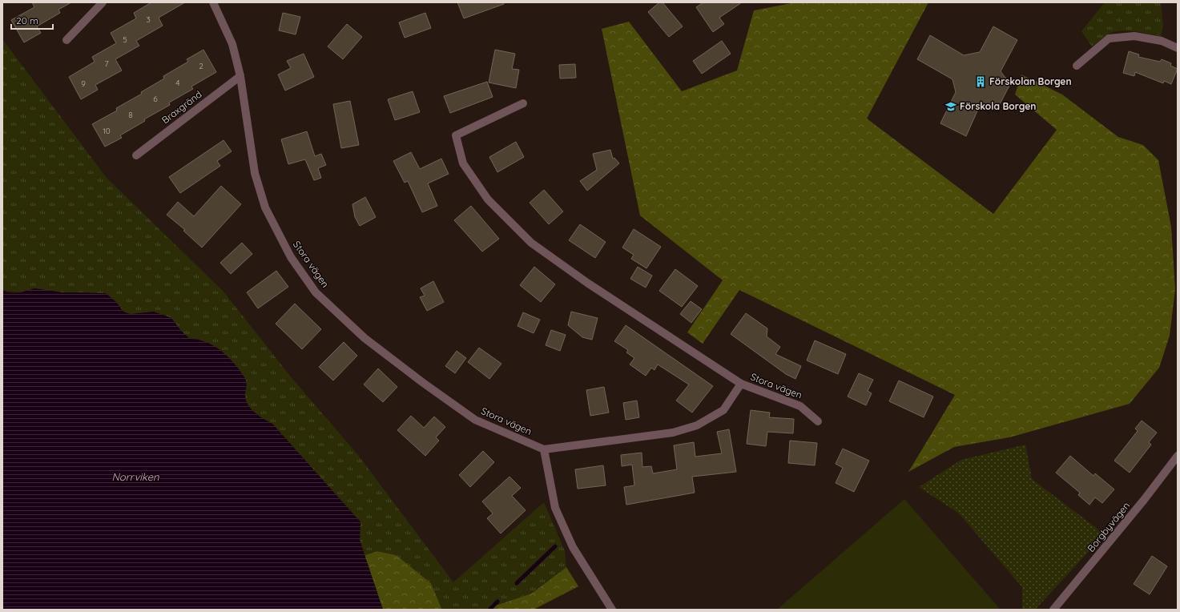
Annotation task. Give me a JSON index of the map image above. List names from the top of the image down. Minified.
{"streets":{"street":["Braxgränd","Stora vägen","Borgbyvägen"]},"crossings":[["Braxgränd","Stora vägen"]],"water":["Norrviken"],"places":{"building":["Förskolan Borgen"],"school or university":["Förskola Borgen"]},"house_numbers":["3","5","7","2","4","9","6","8","10"],"scale_bar":"20 m"}
